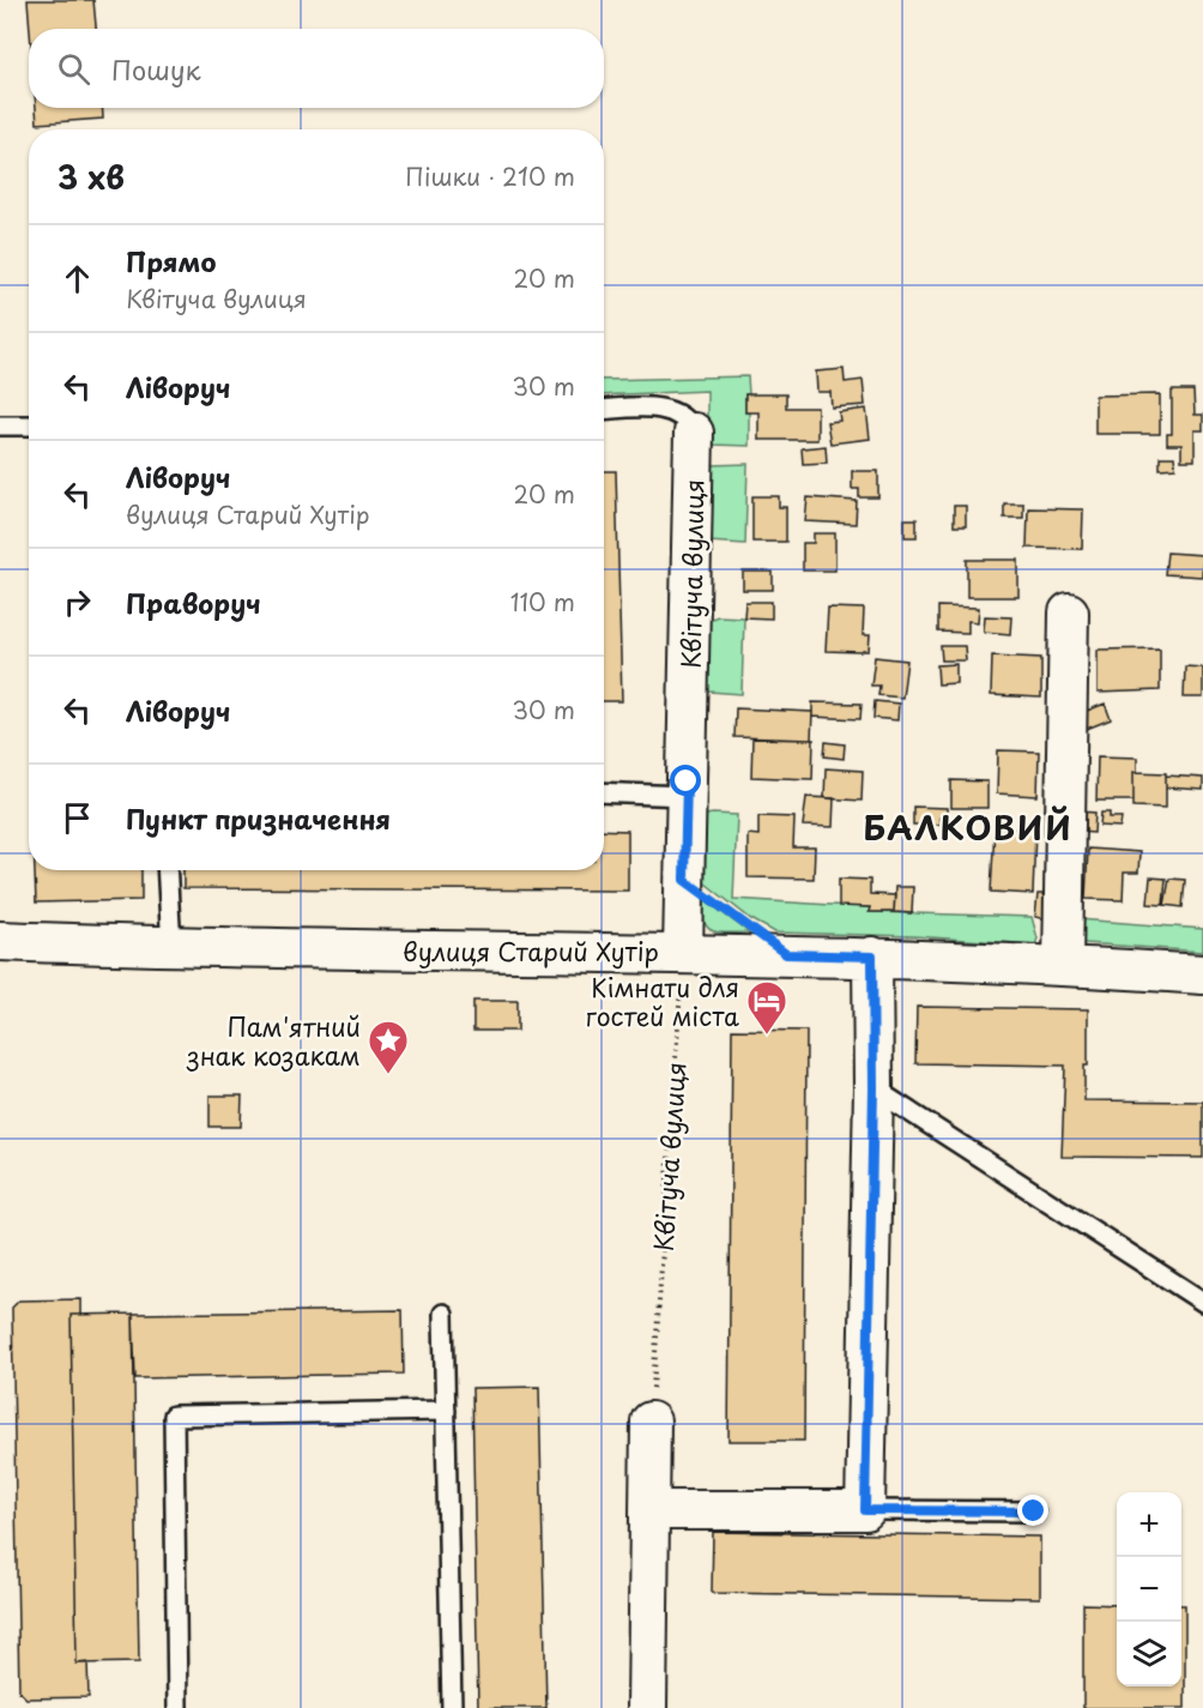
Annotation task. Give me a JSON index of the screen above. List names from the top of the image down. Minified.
{"streets":{"street":["Квітуча вулиця","вулиця Старий Хутір"]},"crossings":[["Квітуча вулиця","вулиця Старий Хутір"]],"districts":["БАЛКОВИЙ"],"places":{"hotel":["Кімнати для гостей міста"],"place":["Пам'ятний знак козакам"]},"page":{"search":"Пошук","heading":["3 хв","Пішки · 210 m"],"list":[["Прямо","Квітуча вулиця","20 m"],["Ліворуч","30 m"],["Ліворуч","вулиця Старий Хутір","20 m"],["Праворуч","110 m"],["Ліворуч","30 m"],"Пункт призначення"],"map_buttons":["+","−"]}}
